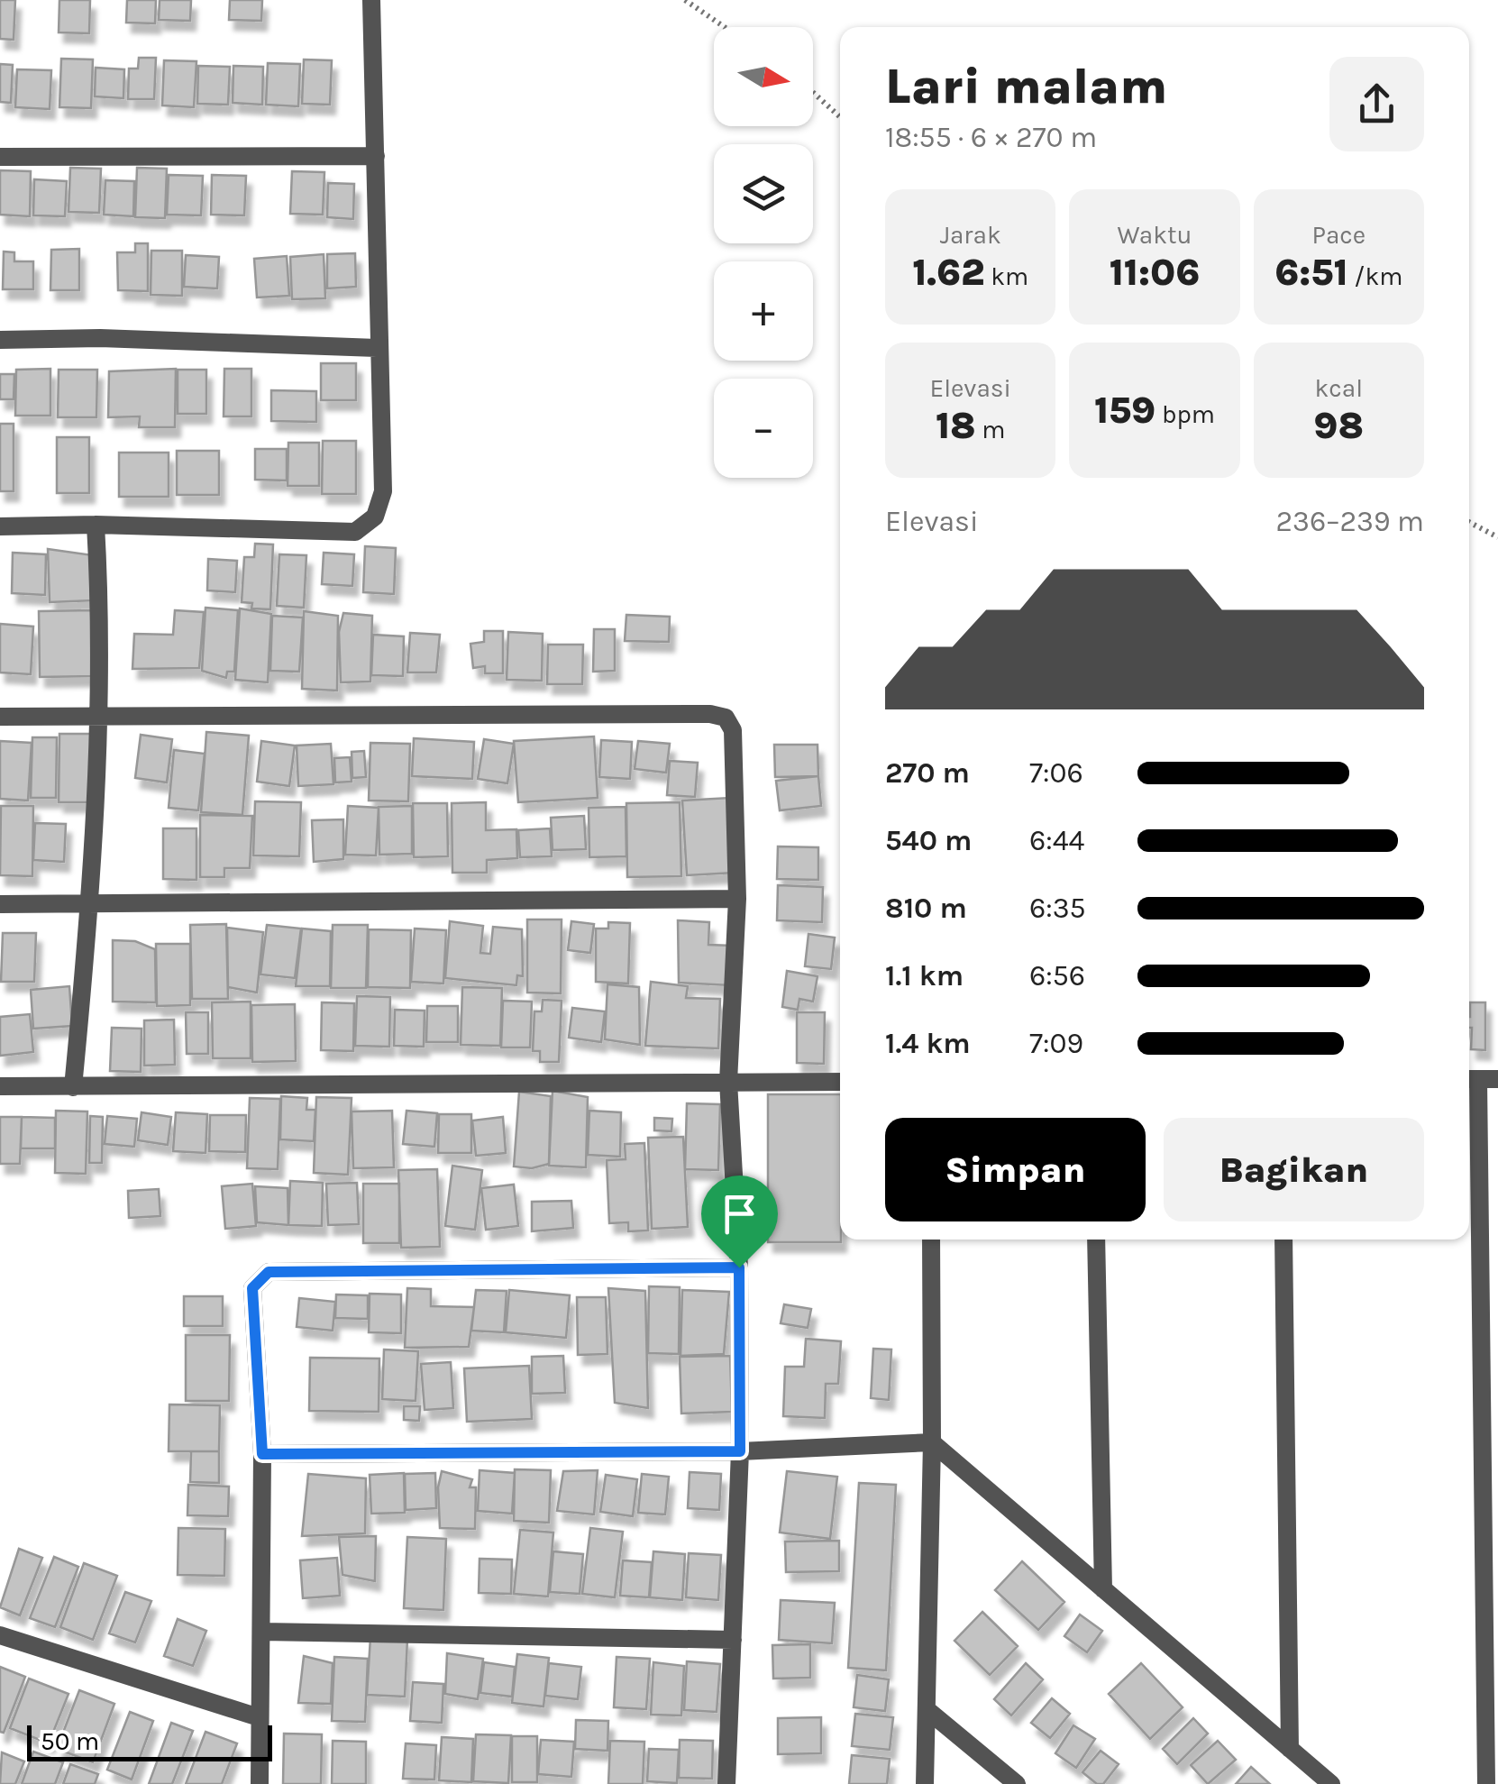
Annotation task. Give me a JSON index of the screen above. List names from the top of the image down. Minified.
{"scale_bar":"50 m","north":"right","page":{"map_buttons":["+","−"],"heading":["Lari malam","18:55 · 6 × 270 m"],"stats":[["Jarak","1.62 km"],["Waktu","11:06"],["Pace","6:51 /km"],["Elevasi","18 m"],["159 bpm"],["kcal","98"]],"chart":["Elevasi","236–239 m"],"list":[{"name":"270 m","note":"7:06"},{"name":"540 m","note":"6:44"},{"name":"810 m","note":"6:35"},{"name":"1.1 km","note":"6:56"},{"name":"1.4 km","note":"7:09"}],"buttons":["Simpan","Bagikan"],"scale":"50 m"}}
